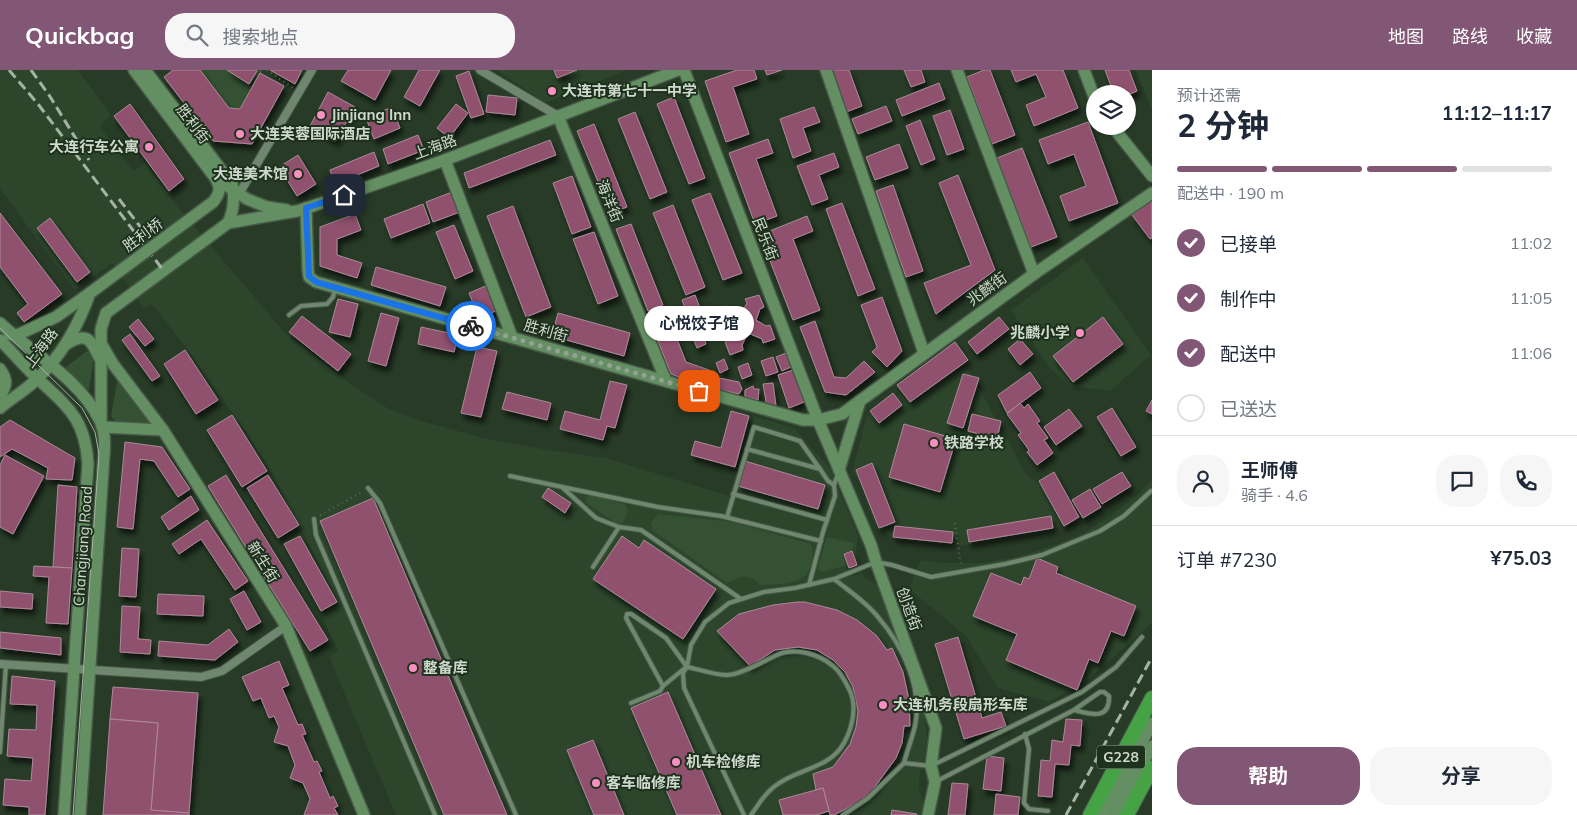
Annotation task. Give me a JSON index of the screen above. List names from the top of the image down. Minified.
{"streets":{"highway":["G228"],"street":["胜利街","上海路","海洋街","胜利桥","民乐街","兆麟街","Changjiang Road","新生街","创造街"]},"crossings":[["胜利街","上海路"],["胜利街","海洋街"],["胜利街","胜利桥"],["胜利街","民乐街"],["胜利街","兆麟街"],["胜利街","创造街"],["上海路","海洋街"],["上海路","胜利桥"],["上海路","Changjiang Road"],["胜利桥","Changjiang Road"],["民乐街","创造街"]],"places":["大连市第七十一中学","Jinjiang Inn","大连芙蓉国际酒店","大连行车公寓","大连美术馆","兆麟小学","心悦饺子馆","铁路学校","整备库","大连机务段扇形车库","机车检修库","客车临修库"],"page":{"header":"Quickbag","search":"搜索地点","nav":["地图","路线","收藏"],"heading":["2 分钟","预计还需","11:12–11:17"],"panel":["王师傅","骑手 · 4.6","订单 #7230","¥75.03"],"bar":"配送中 · 190 m","list":[["已接单","11:02"],["制作中","11:05"],["配送中","11:06"],"已送达"],"bubble":"心悦饺子馆","buttons":["帮助","分享"]}}
